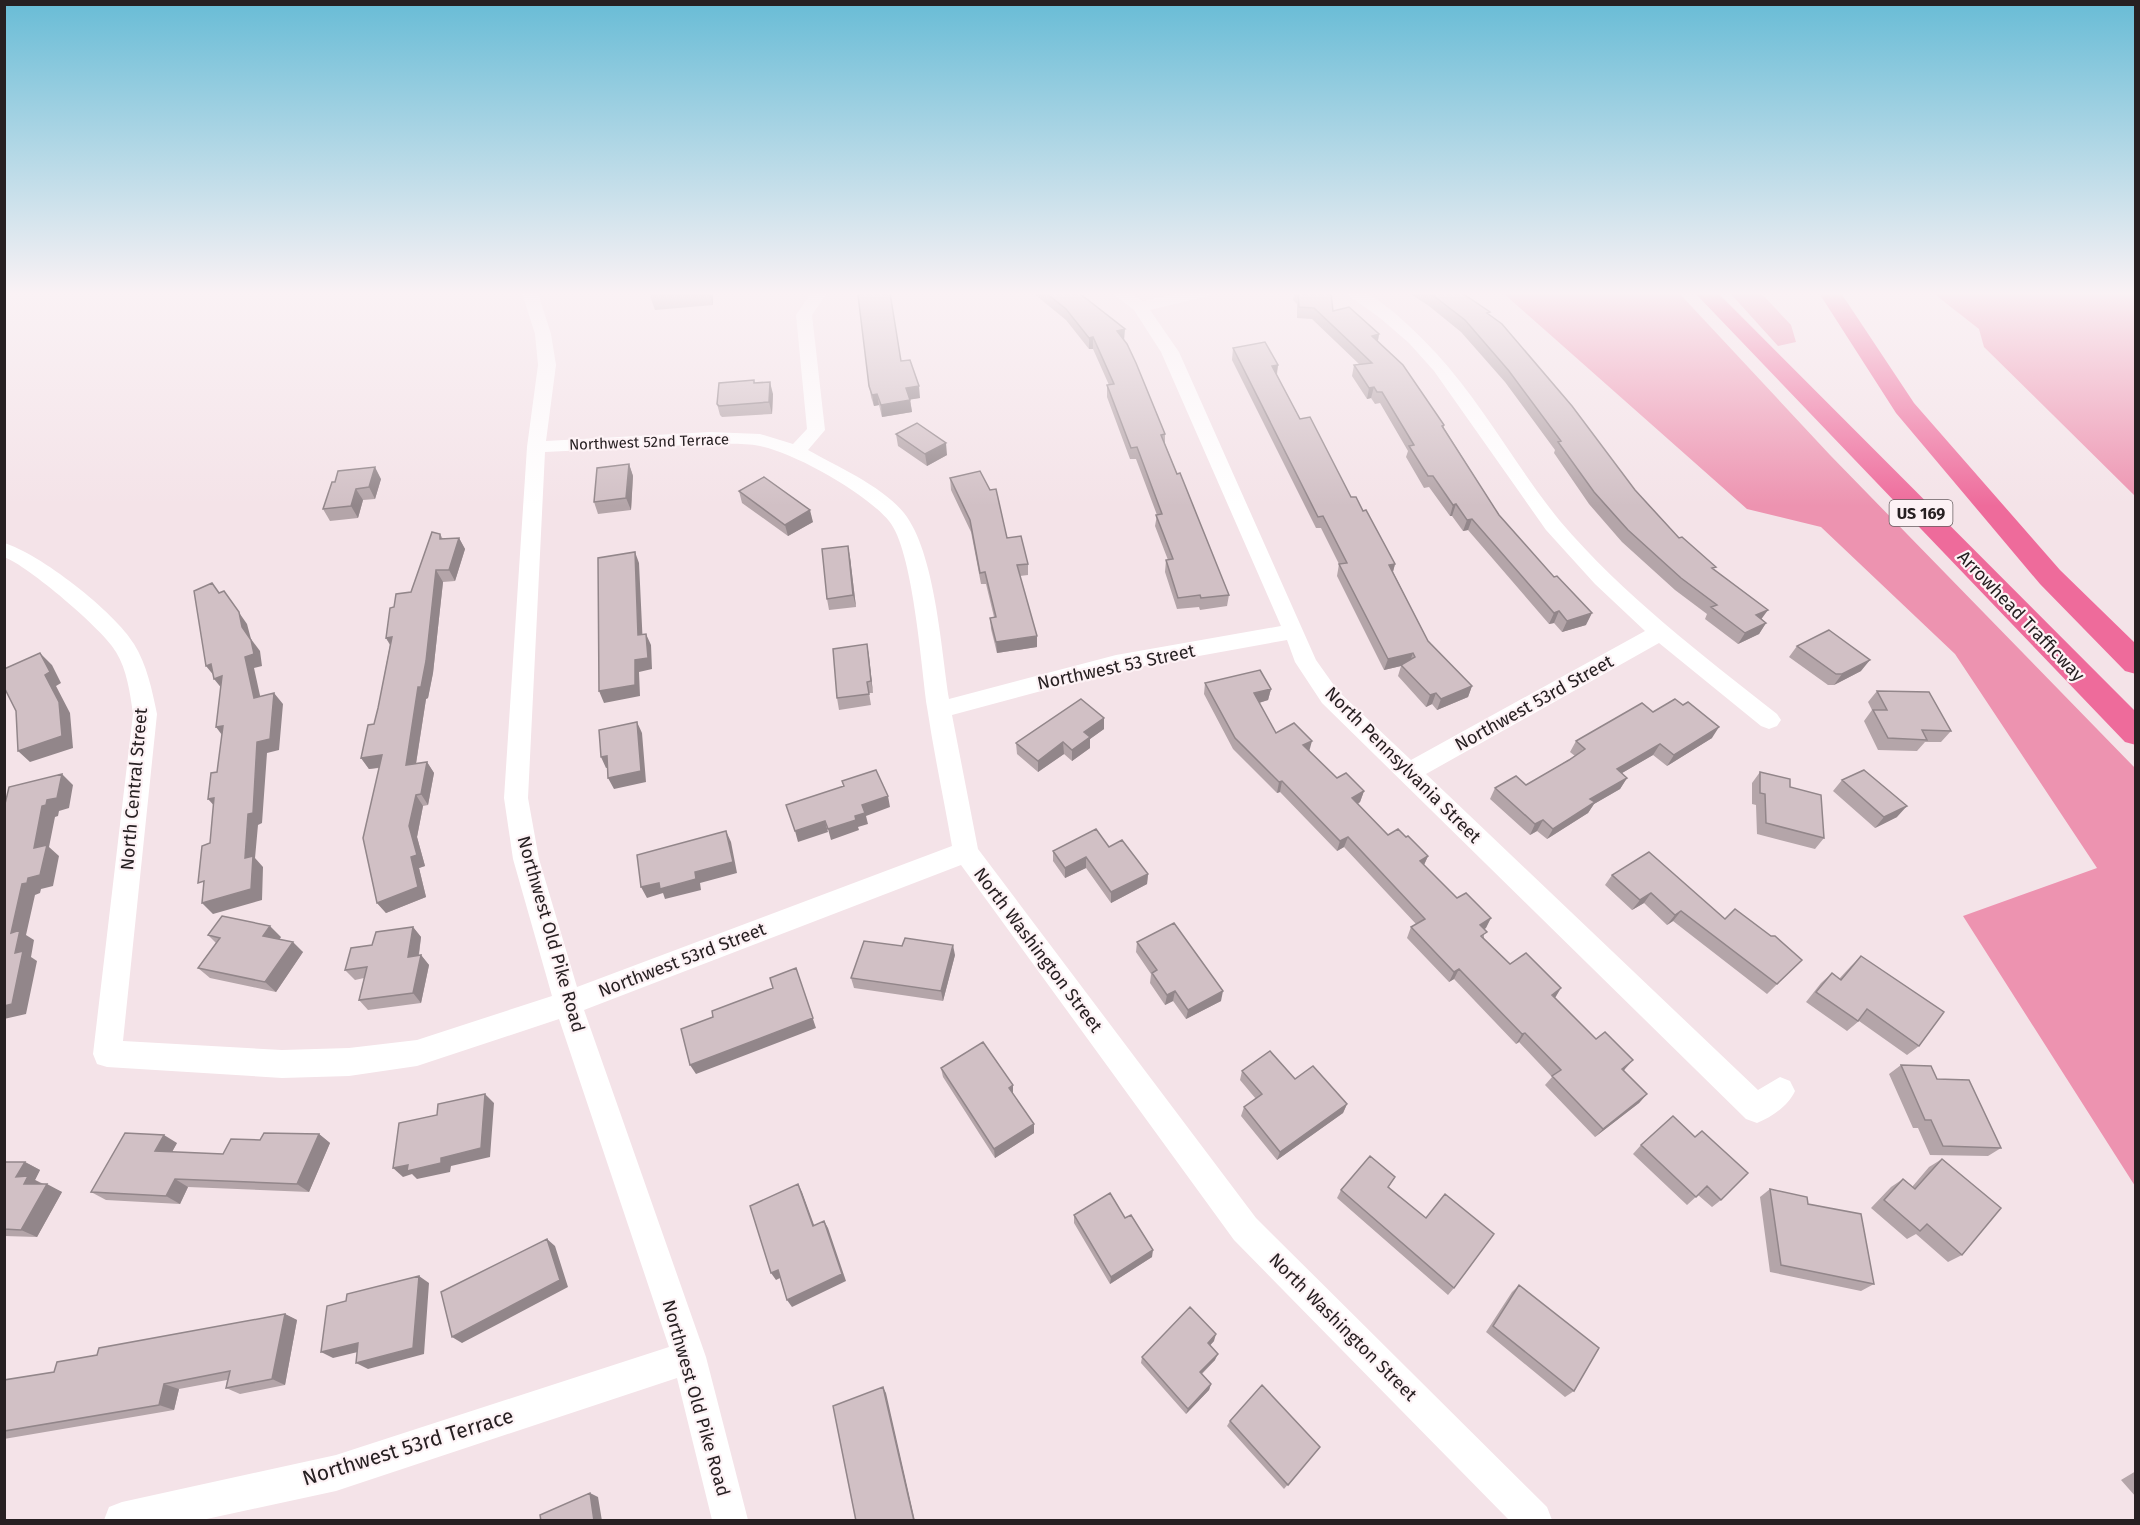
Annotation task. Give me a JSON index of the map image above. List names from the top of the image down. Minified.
{"streets":{"highway":["US 169","Arrowhead Trafficway"],"street":["Northwest 52nd Terrace","Northwest 53 Street","Northwest 53rd Street","North Pennsylvania Street","North Central Street","Northwest Old Pike Road","North Washington Street","Northwest 53rd Terrace"]},"crossings":[["Northwest 52nd Terrace","Northwest Old Pike Road"],["Northwest 52nd Terrace","North Washington Street"],["Northwest 53 Street","North Pennsylvania Street"],["Northwest 53 Street","North Washington Street"],["Northwest 53rd Street","North Pennsylvania Street"],["Northwest 53rd Street","North Central Street"],["Northwest 53rd Street","Northwest Old Pike Road"],["Northwest 53rd Street","North Washington Street"],["Northwest Old Pike Road","Northwest 53rd Terrace"]]}
